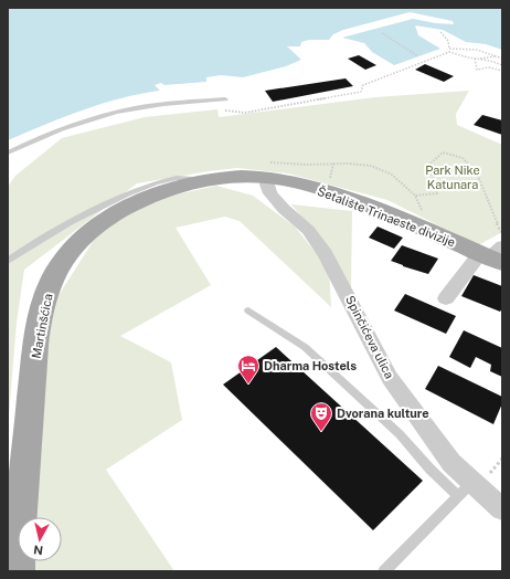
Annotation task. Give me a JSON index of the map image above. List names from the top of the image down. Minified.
{"streets":{"main road":["Šetalište Trinaeste divizije","Martinšćica"],"street":["Spinčićeva ulica"]},"crossings":[["Šetalište Trinaeste divizije","Martinšćica"],["Šetalište Trinaeste divizije","Spinčićeva ulica"],["Martinšćica","Spinčićeva ulica"]],"parks":["Park Nike Katunara"],"places":{"hotel":["Dharma Hostels"],"theatre":["Dvorana kulture"]},"north":"bottom"}
